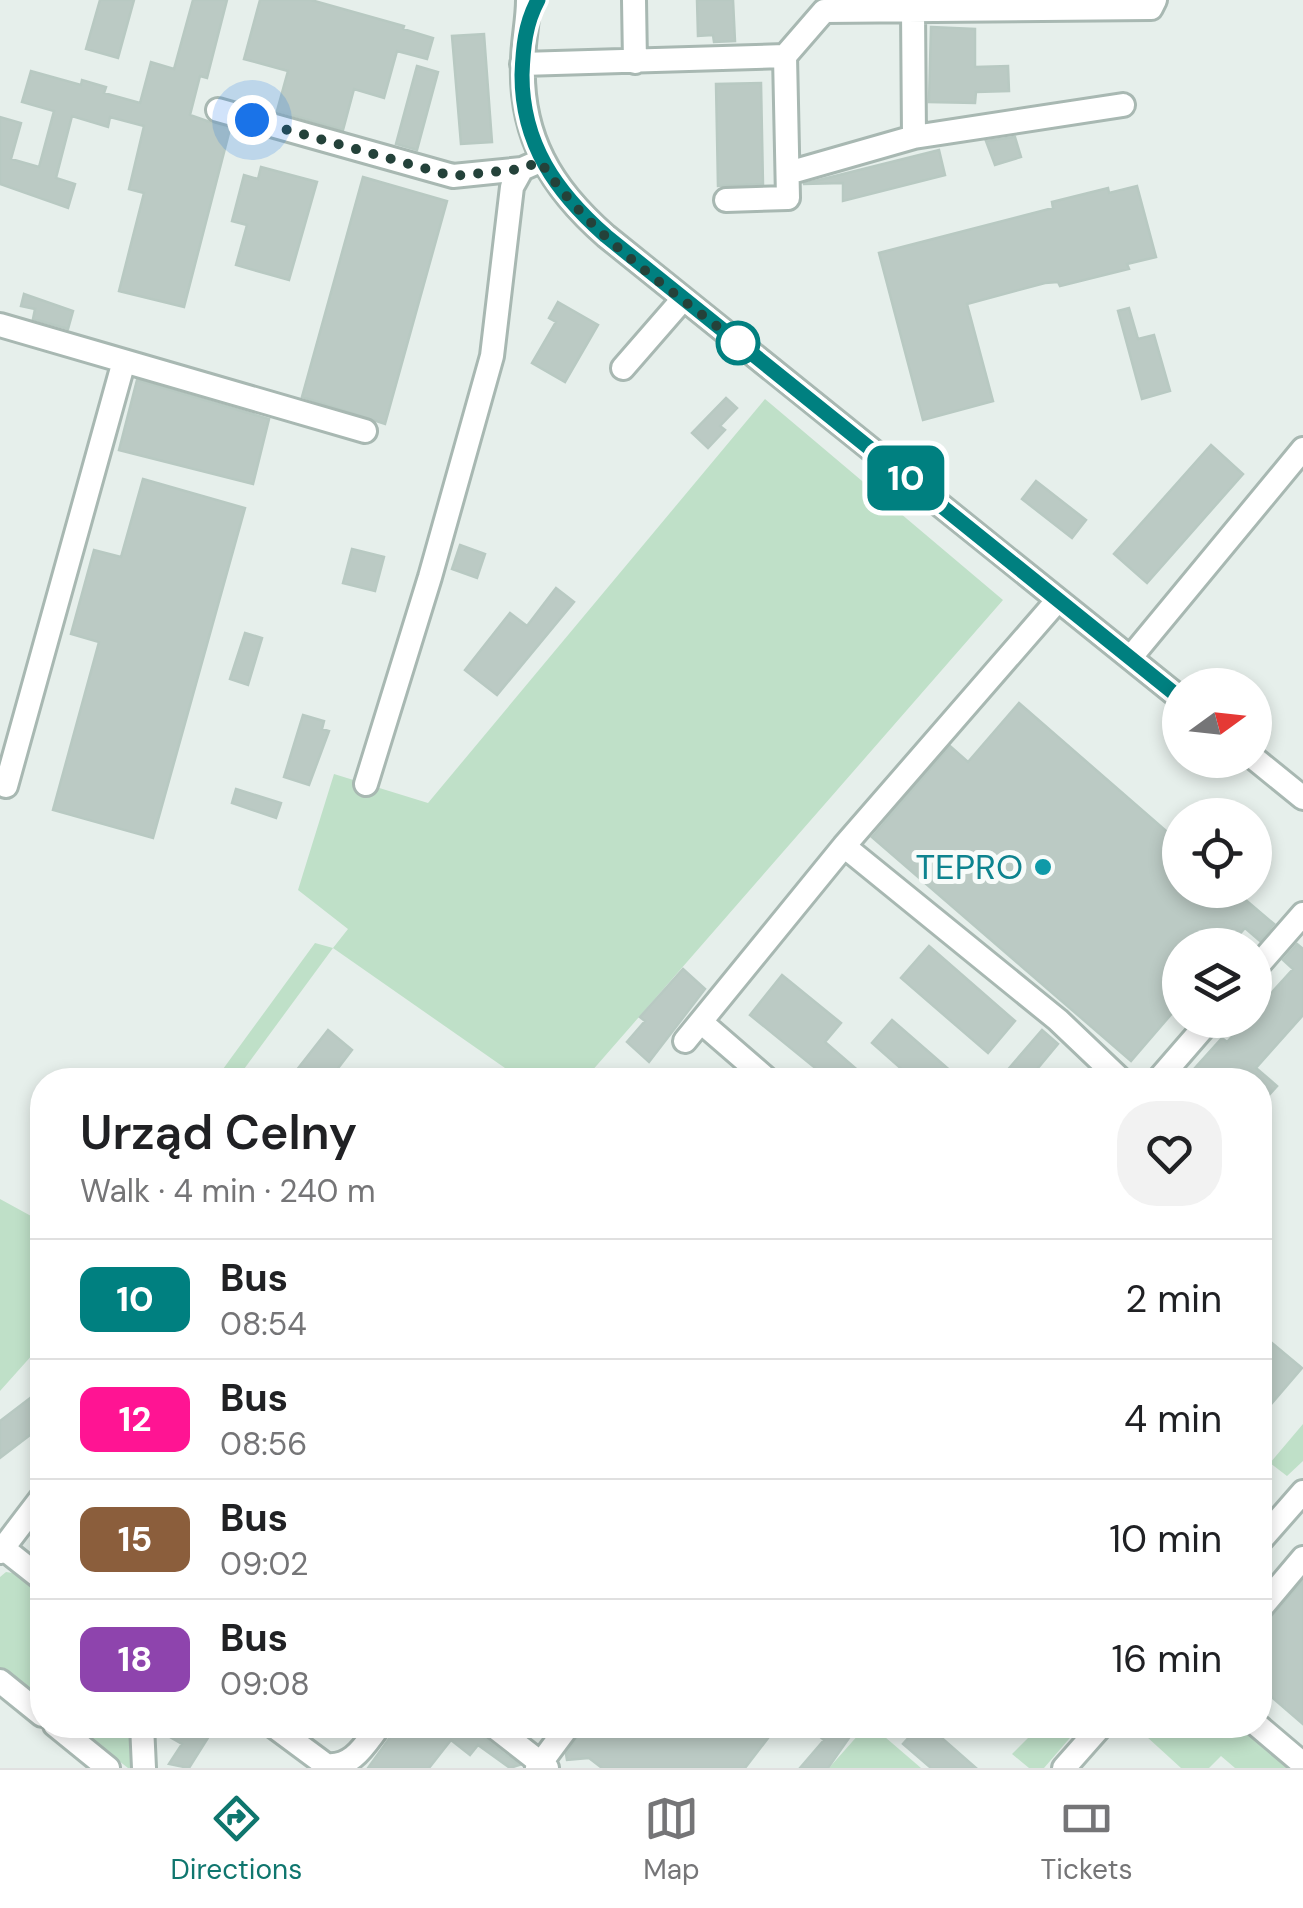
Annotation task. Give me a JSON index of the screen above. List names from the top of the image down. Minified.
{"places":["TEPRO"],"lines":["bus line 10"],"north":"right","page":{"on_map":"10","heading":["Urząd Celny","Walk · 4 min · 240 m"],"list":[{"mark":"10","name":"Bus","note":"08:54","value":"2 min"},{"mark":"12","name":"Bus","note":"08:56","value":"4 min"},{"mark":"15","name":"Bus","note":"09:02","value":"10 min"},{"mark":"18","name":"Bus","note":"09:08","value":"16 min"}],"tabs":["Directions","Map","Tickets"]}}
